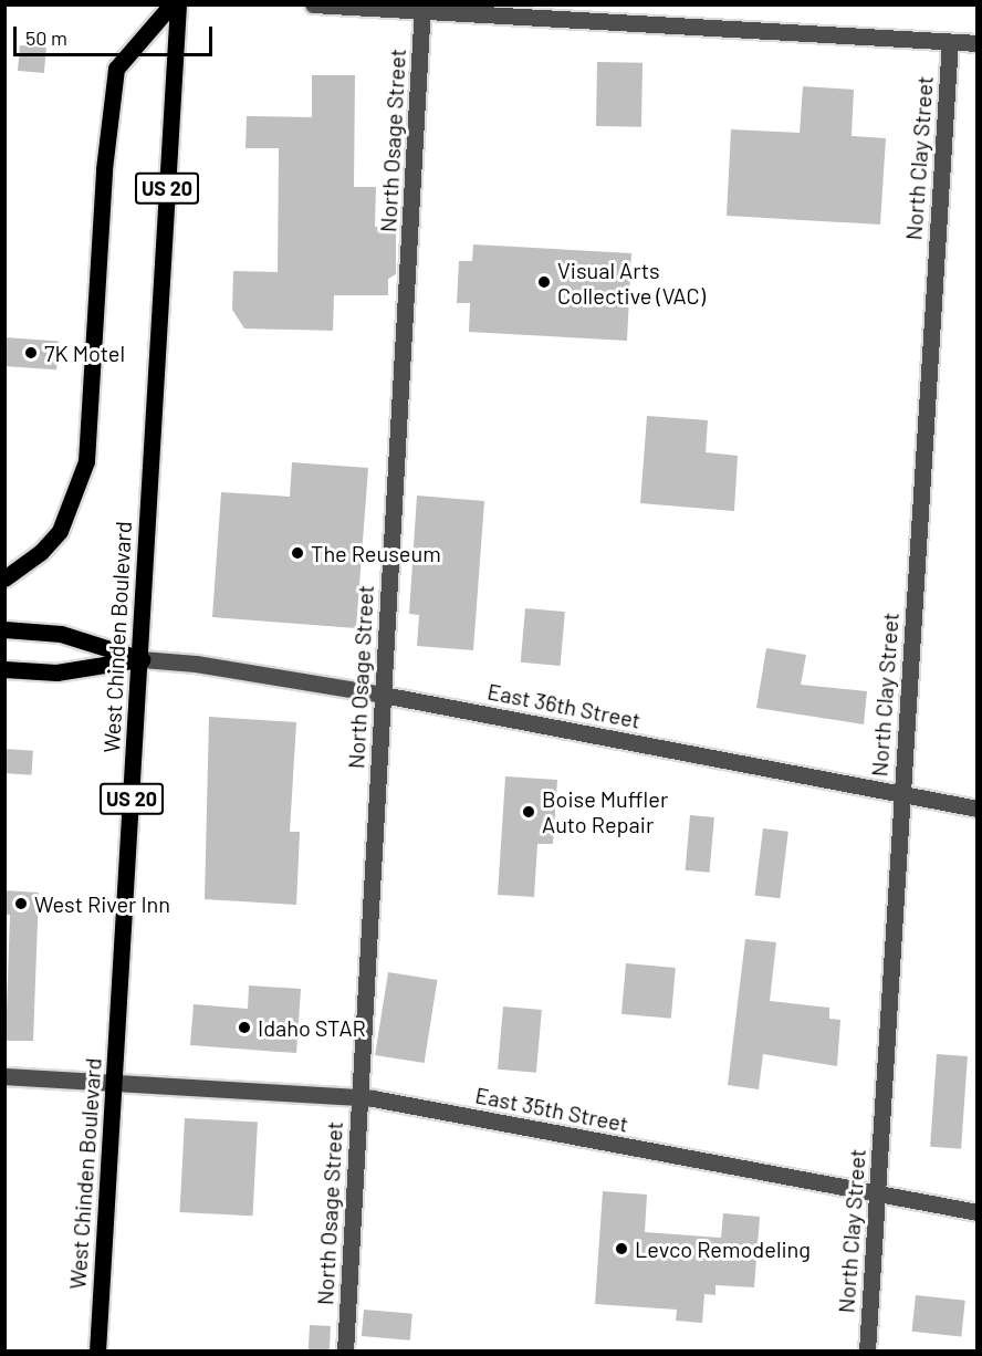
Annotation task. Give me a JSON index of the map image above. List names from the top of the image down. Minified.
{"streets":{"main road":["US 20","West Chinden Boulevard"],"street":["North Osage Street","North Clay Street","East 36th Street","East 35th Street"]},"crossings":[["North Osage Street","East 36th Street"],["North Osage Street","East 35th Street"],["North Clay Street","East 36th Street"],["North Clay Street","East 35th Street"],["West Chinden Boulevard","East 36th Street"],["West Chinden Boulevard","East 35th Street"]],"places":["Visual Arts Collective (VAC)","7K Motel","The Reuseum","Boise Muffler Auto Repair","West River Inn","Idaho STAR","Levco Remodeling"],"scale_bar":"50 m"}
